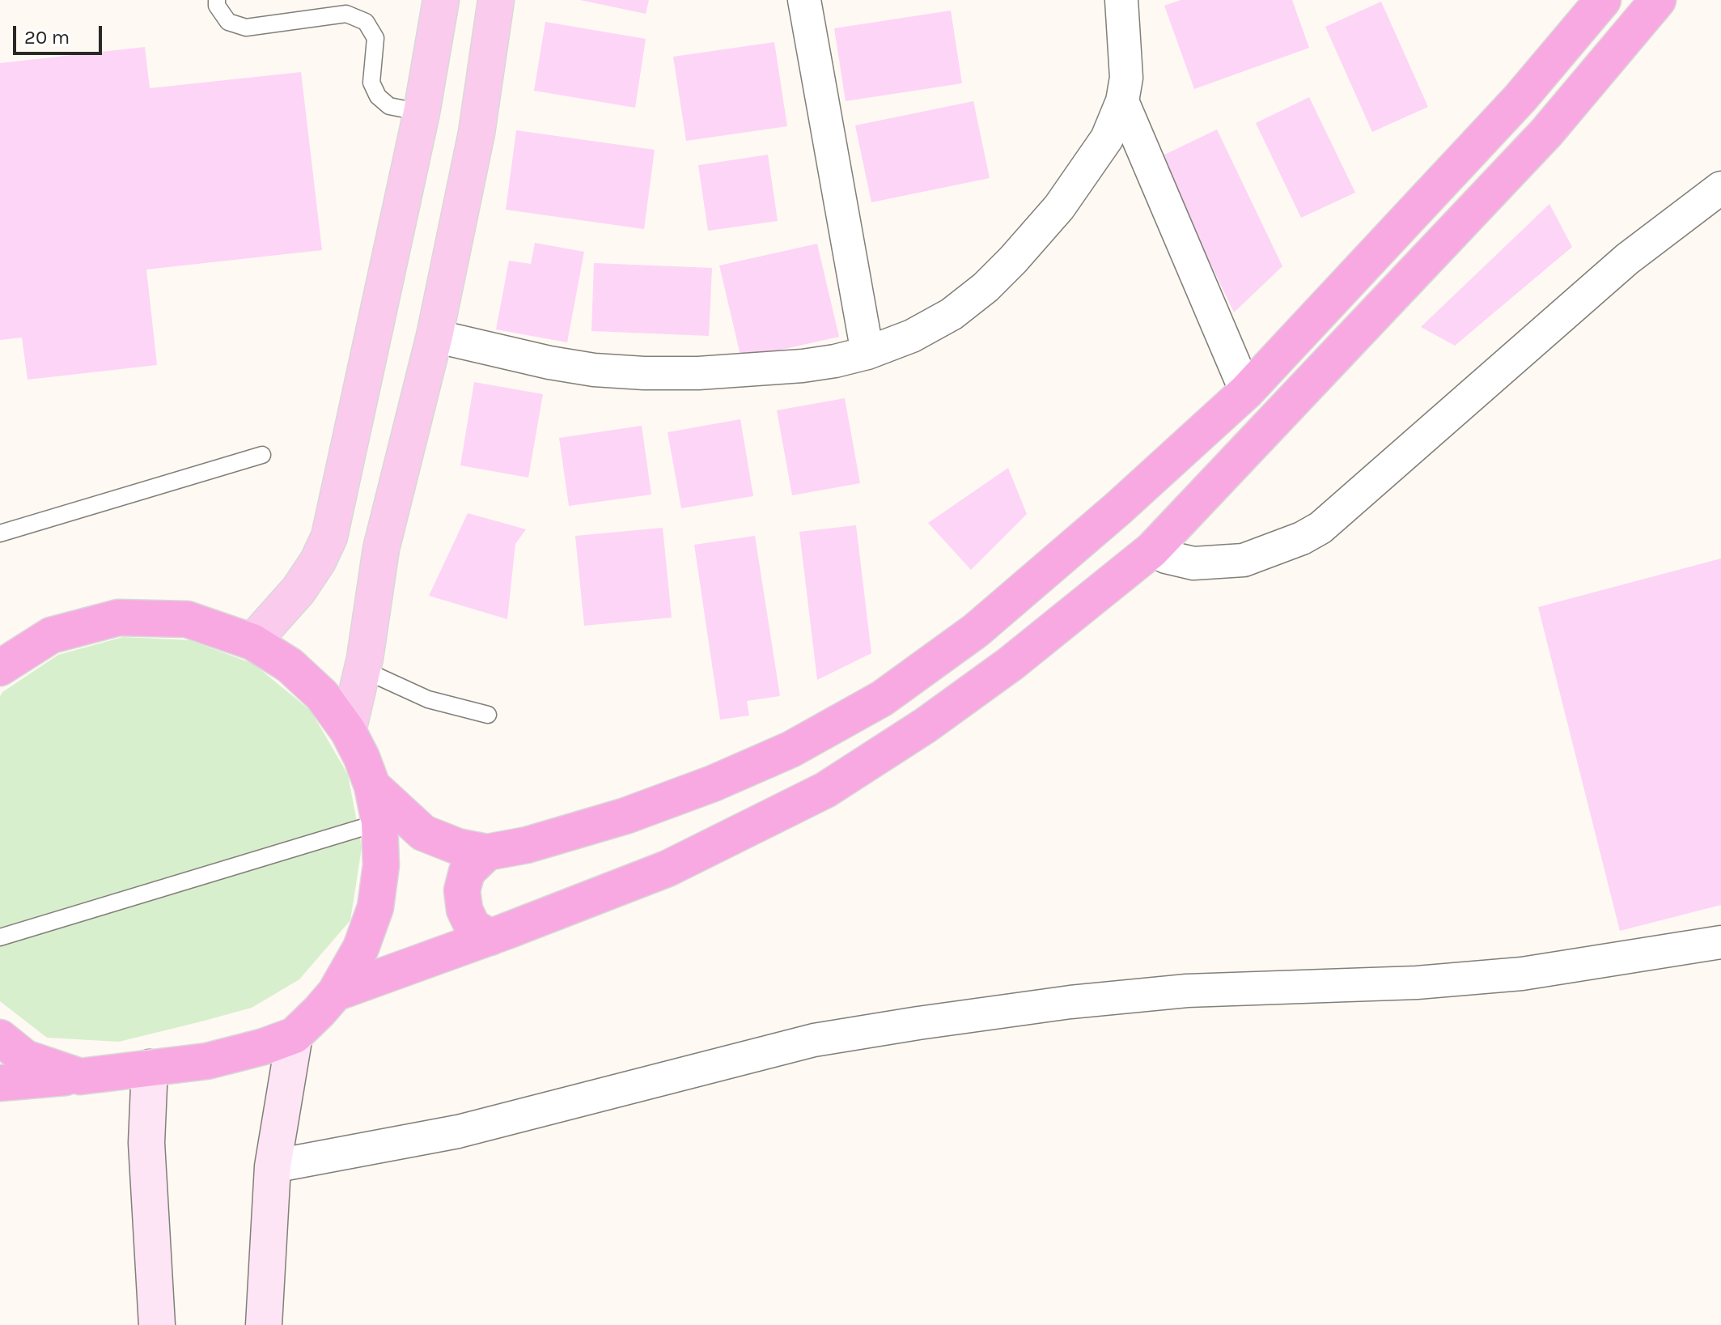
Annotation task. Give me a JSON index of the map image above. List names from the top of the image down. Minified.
{"scale_bar":"20 m"}
